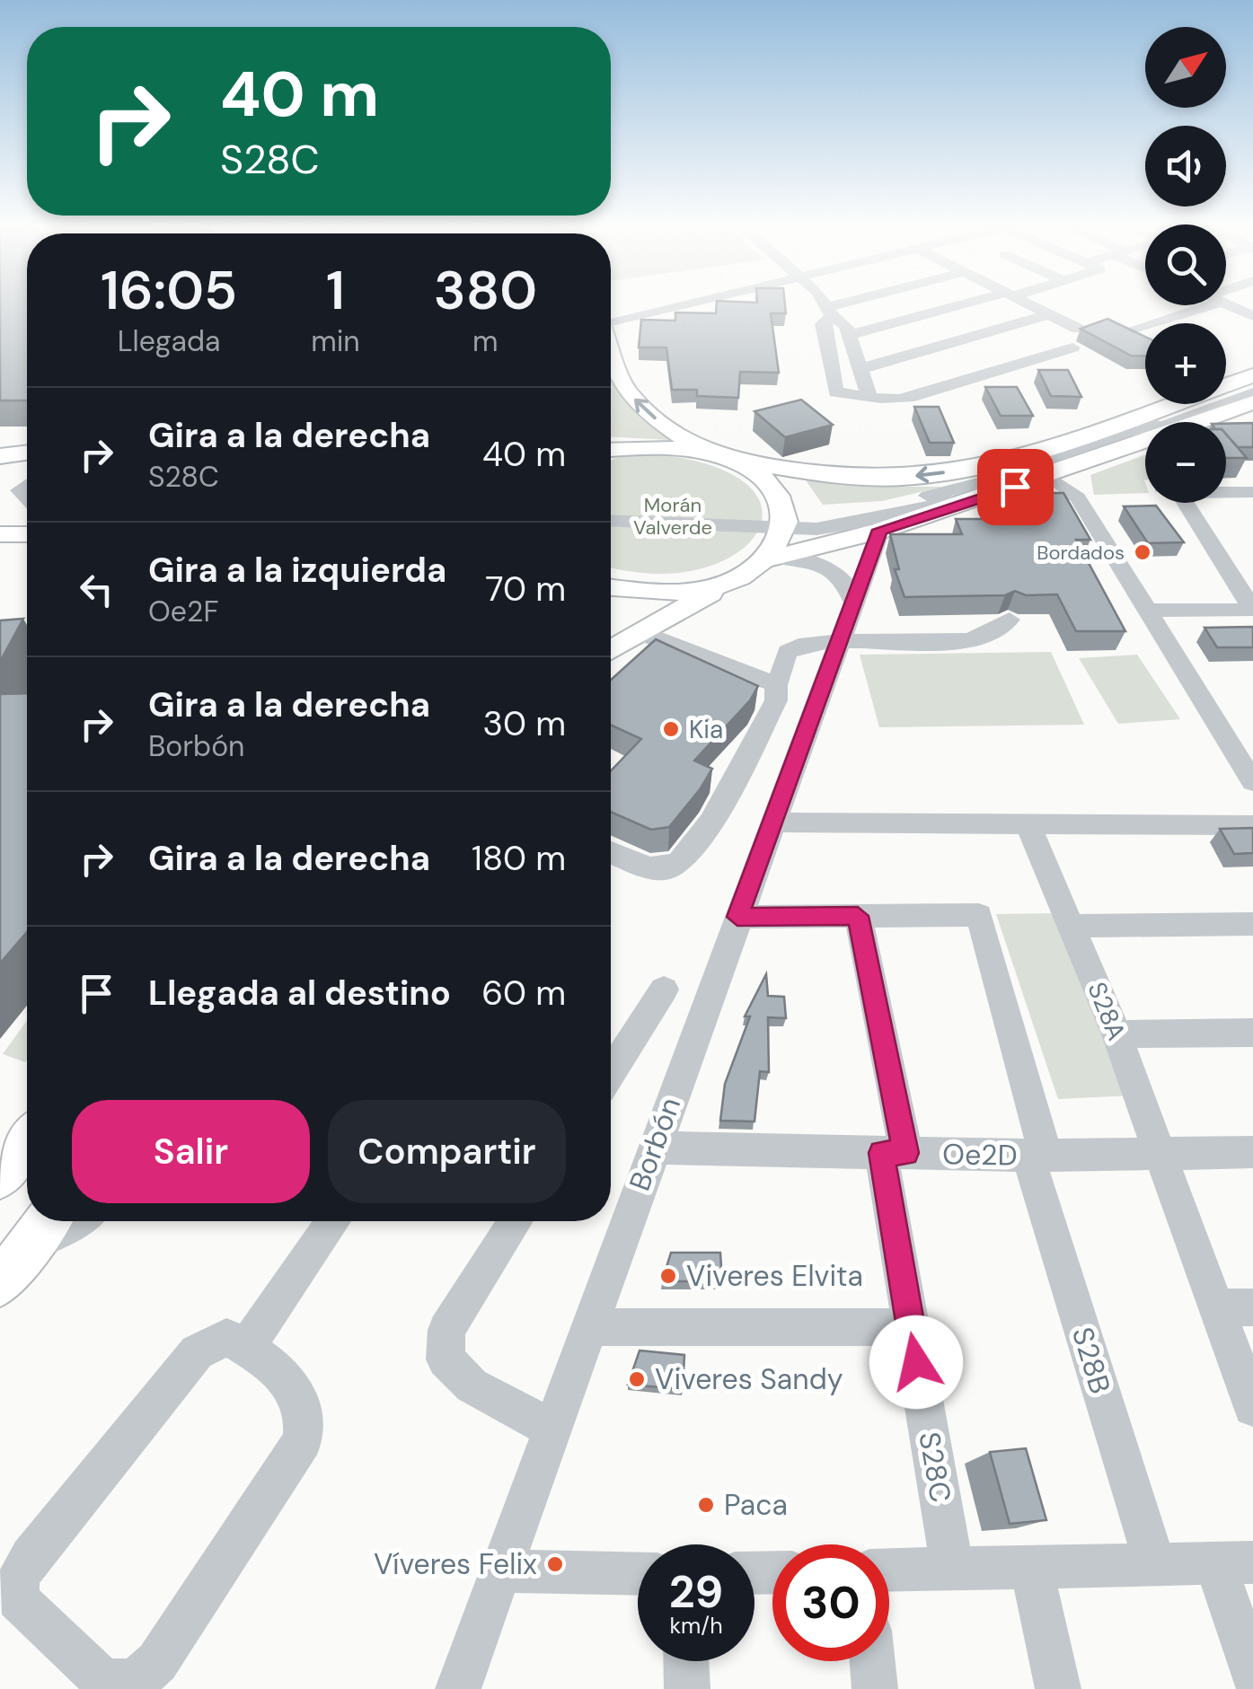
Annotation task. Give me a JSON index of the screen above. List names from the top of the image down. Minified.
{"streets":{"street":["S28A","Borbón","Oe2D","S28B","S28C"]},"crossings":[["S28A","Oe2D"],["Borbón","Oe2D"],["Oe2D","S28B"],["Oe2D","S28C"],["S28B","S28C"]],"parks":["Morán Valverde"],"places":["Bordados","Kia","Viveres Elvita","Viveres Sandy","Paca","Víveres Felix"],"north":"top right","page":{"map_buttons":["+","−"],"turn":["40 m","S28C"],"eta":["16:05","Llegada","1","min","380","m"],"list":[{"name":"Gira a la derecha","note":"S28C","value":"40 m"},{"name":"Gira a la izquierda","note":"Oe2F","value":"70 m"},{"name":"Gira a la derecha","note":"Borbón","value":"30 m"},{"name":"Gira a la derecha","value":"180 m"},{"name":"Llegada al destino","value":"60 m"}],"buttons":["Salir","Compartir"],"speed":"29 km/h","limit":"30"}}
